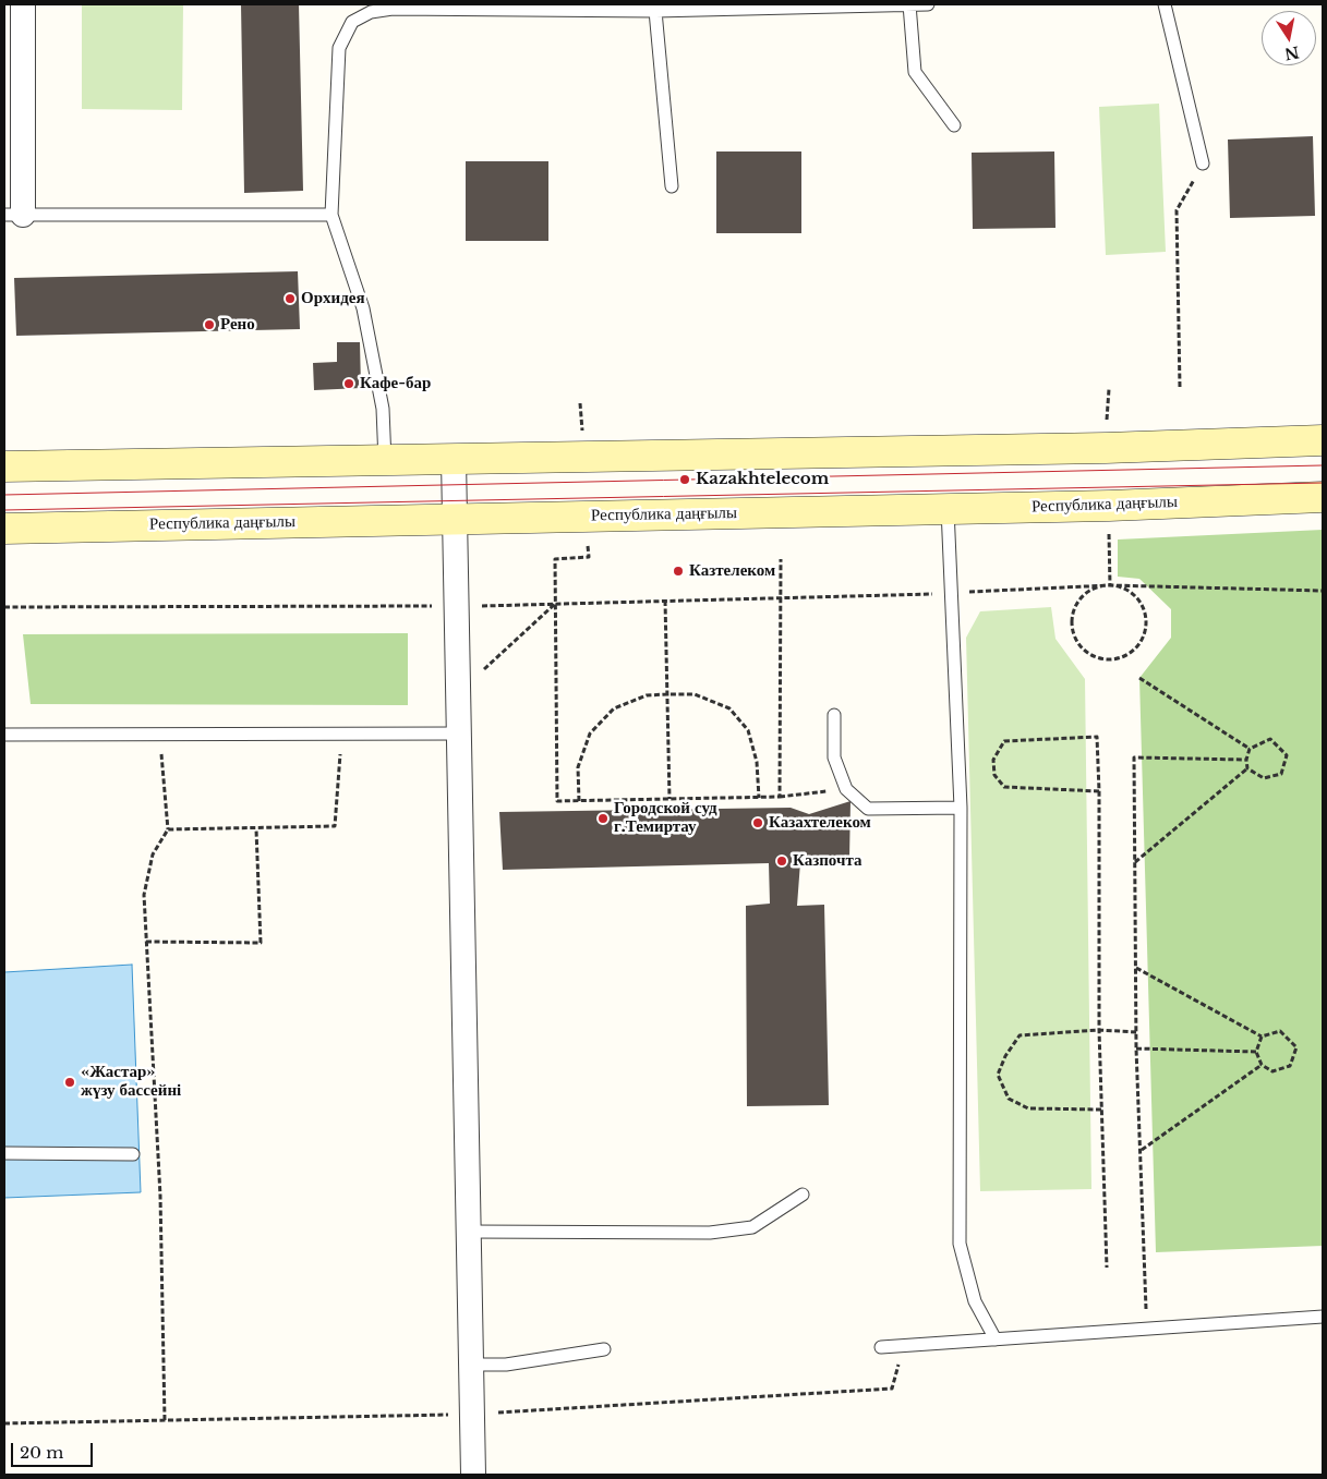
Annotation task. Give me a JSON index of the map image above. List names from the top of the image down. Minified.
{"streets":{"main road":["Республика даңғылы"]},"places":["Орхидея","Рено","Кафе-бар","Kazakhtelecom","Казтелеком","Городской суд г.Темиртау","Казахтелеком","Казпочта","«Жастар» жүзу бассейні"],"scale_bar":"20 m","north":"bottom"}
